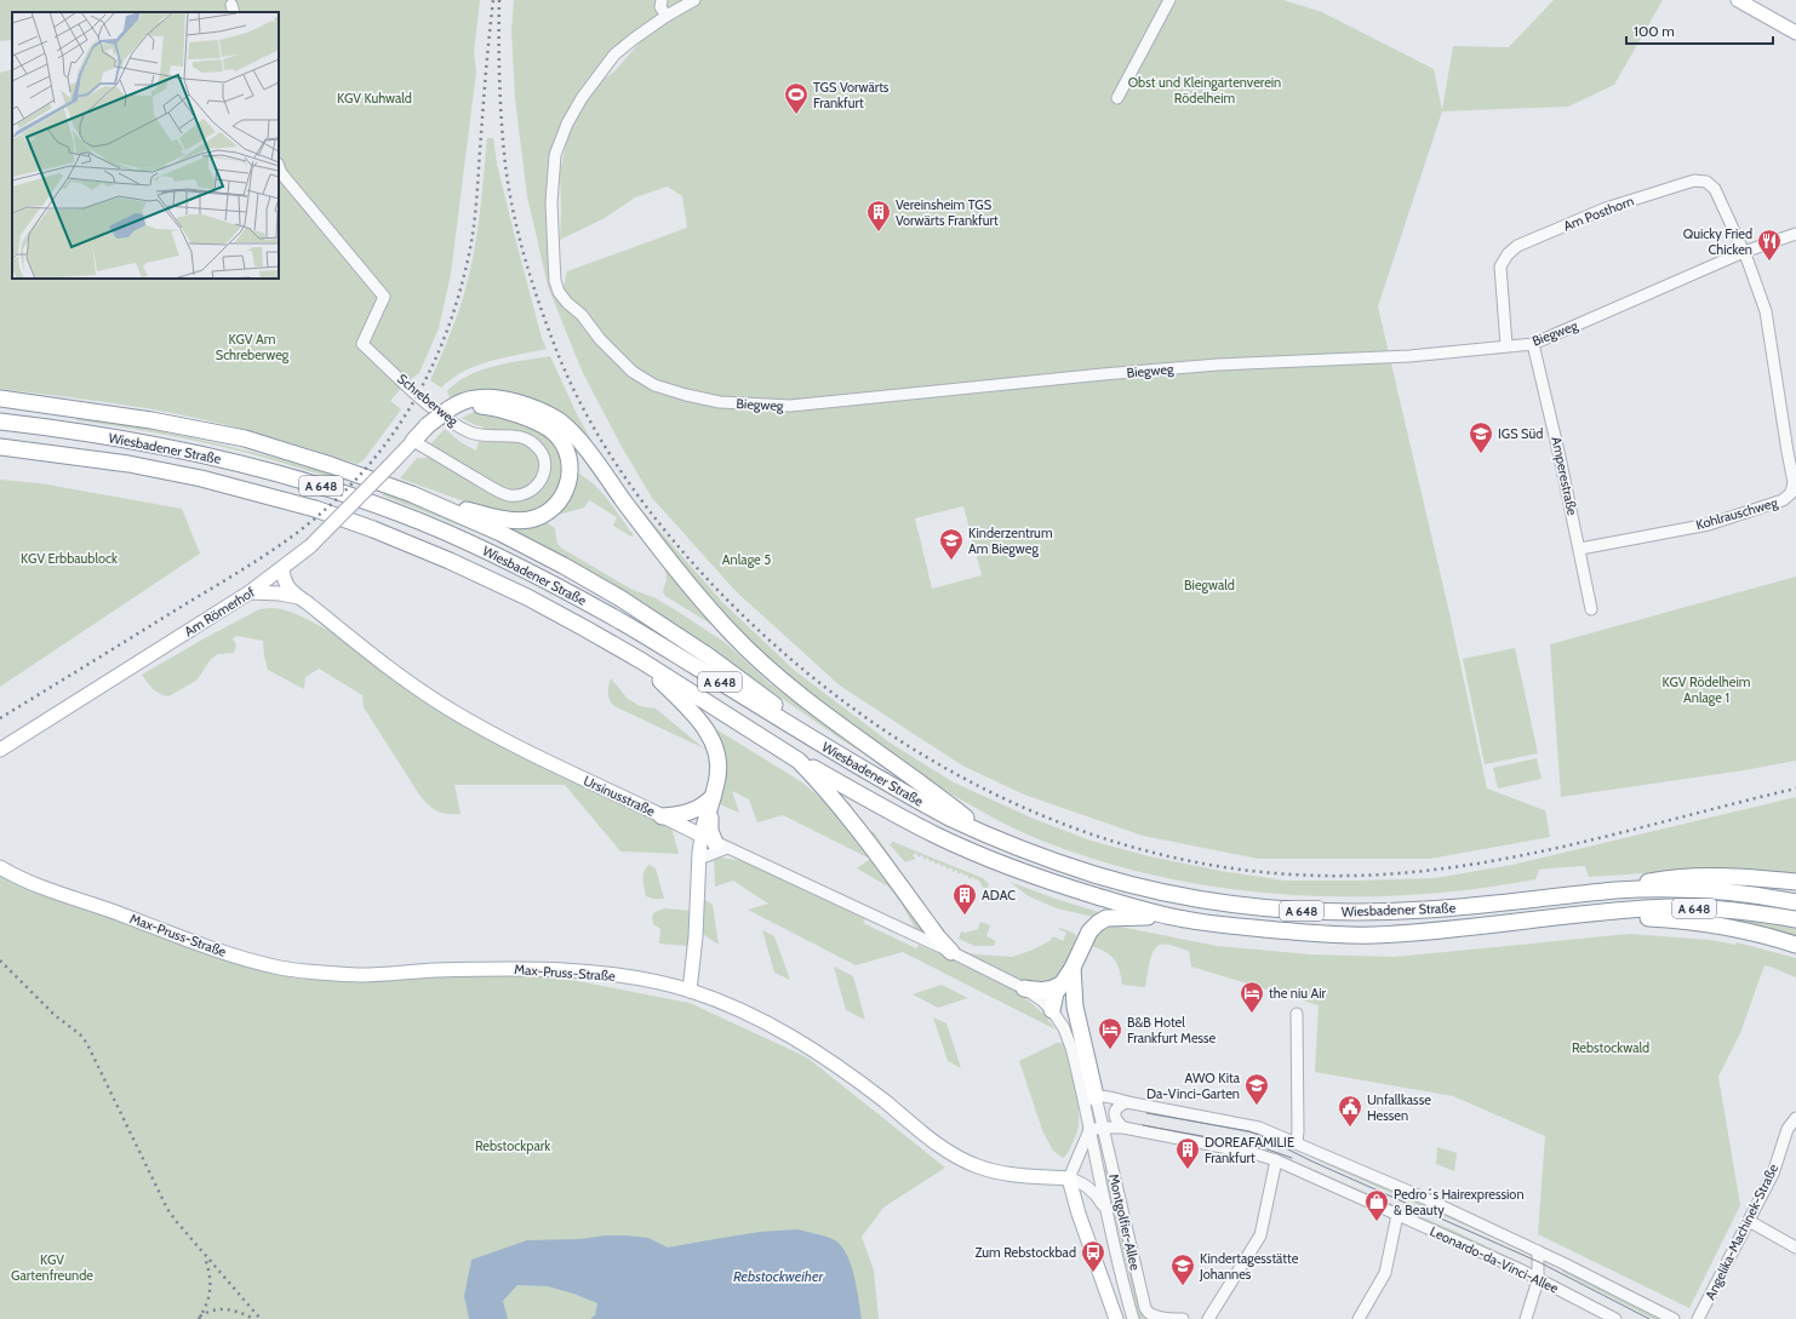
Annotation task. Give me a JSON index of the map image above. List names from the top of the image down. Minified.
{"streets":{"highway":["Wiesbadener Straße","A 648"],"main road":["Am Römerhof","Ursinusstraße","Max-Pruss-Straße"],"street":["Am Posthorn","Biegweg","Schreberweg","Amperestraße","Kohlrauschweg","Montgolfier-Allee","Angelika-Machinek-Straße","Leonardo-da-Vinci-Allee"]},"crossings":[["Am Posthorn","Biegweg"],["Am Posthorn","Kohlrauschweg"],["Biegweg","Amperestraße"],["Biegweg","Kohlrauschweg"],["Schreberweg","Am Römerhof"],["Wiesbadener Straße","A 648"],["Amperestraße","Kohlrauschweg"],["Am Römerhof","Ursinusstraße"],["Montgolfier-Allee","Leonardo-da-Vinci-Allee"]],"water":["Rebstockweiher"],"parks":["Obst und Kleingartenverein Rödelheim","KGV Kuhwald","KGV Am Schreberweg","KGV Erbbaublock","Anlage 5","Biegwald","KGV Rödelheim Anlage 1","Rebstockwald","Rebstockpark","KGV Gartenfreunde"],"places":{"sports":["TGS Vorwärts Frankfurt"],"building":["Vereinsheim TGS Vorwärts Frankfurt","ADAC","DOREAFAMILIE Frankfurt"],"restaurant":["Quicky Fried Chicken"],"school or university":["IGS Süd","Kinderzentrum Am Biegweg","AWO Kita Da-Vinci-Garten","Kindertagesstätte Johannes"],"hotel":["the niu Air","B&B Hotel Frankfurt Messe"],"public building":["Unfallkasse Hessen"],"shop":["Pedro´s Hairexpression & Beauty"],"bus stop":["Zum Rebstockbad"]},"scale_bar":"100 m"}
